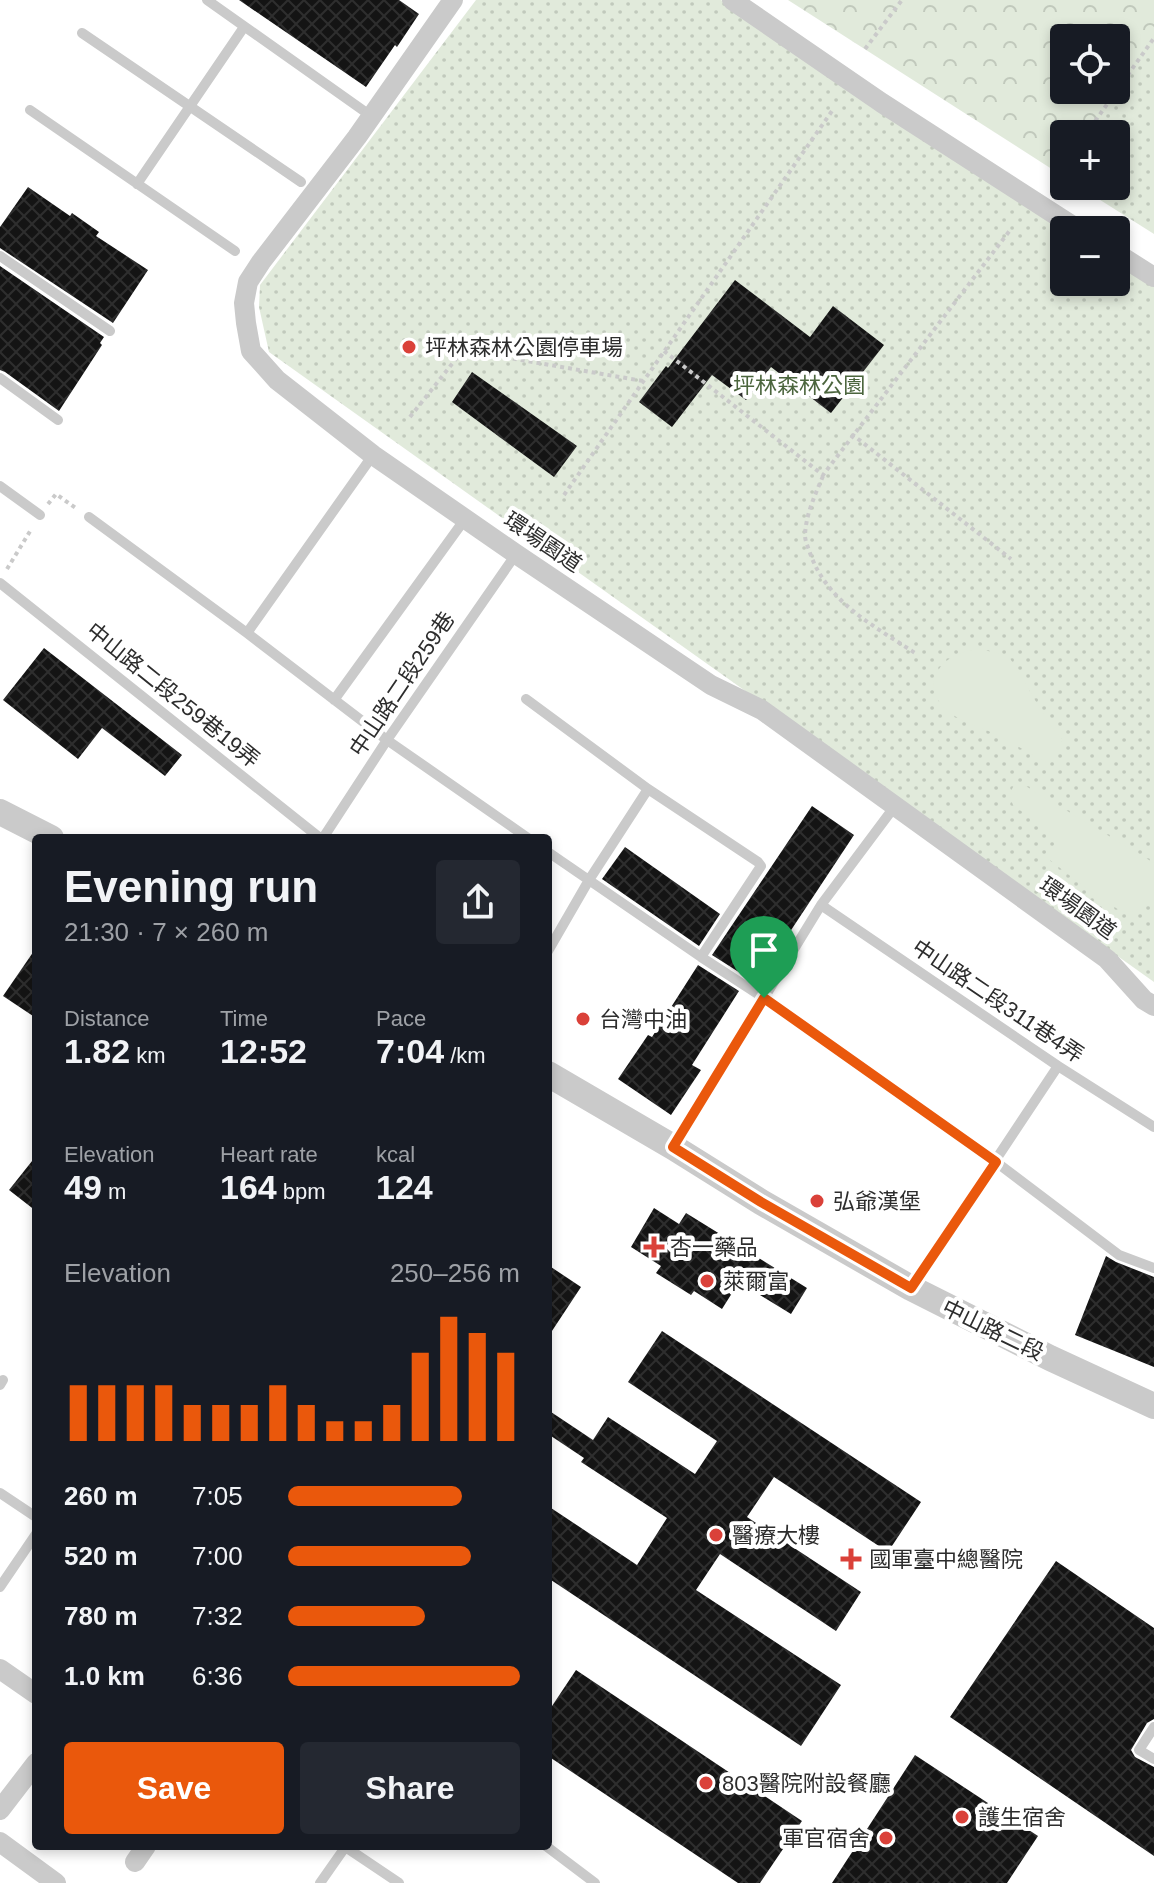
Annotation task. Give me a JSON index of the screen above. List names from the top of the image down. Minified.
{"streets":{"street":["環場園道","中山路二段"],"lane":["中山路二段259巷","中山路二段259巷19弄","中山路二段311巷4弄"]},"crossings":[["環場園道","中山路二段259巷"]],"parks":["坪林森林公園"],"places":{"other":["坪林森林公園停車場","台灣中油","弘爺漢堡","萊爾富","醫療大樓","803醫院附設餐廳","護生宿舍","軍官宿舍"],"health":["杏一藥品","國軍臺中總醫院"]},"page":{"map_buttons":["+","−"],"heading":["Evening run","21:30 · 7 × 260 m"],"stats":[["Distance","1.82 km"],["Time","12:52"],["Pace","7:04 /km"],["Elevation","49 m"],["Heart rate","164 bpm"],["kcal","124"]],"chart":["Elevation","250–256 m"],"list":[{"name":"260 m","note":"7:05"},{"name":"520 m","note":"7:00"},{"name":"780 m","note":"7:32"},{"name":"1.0 km","note":"6:36"}],"buttons":["Save","Share"]}}
